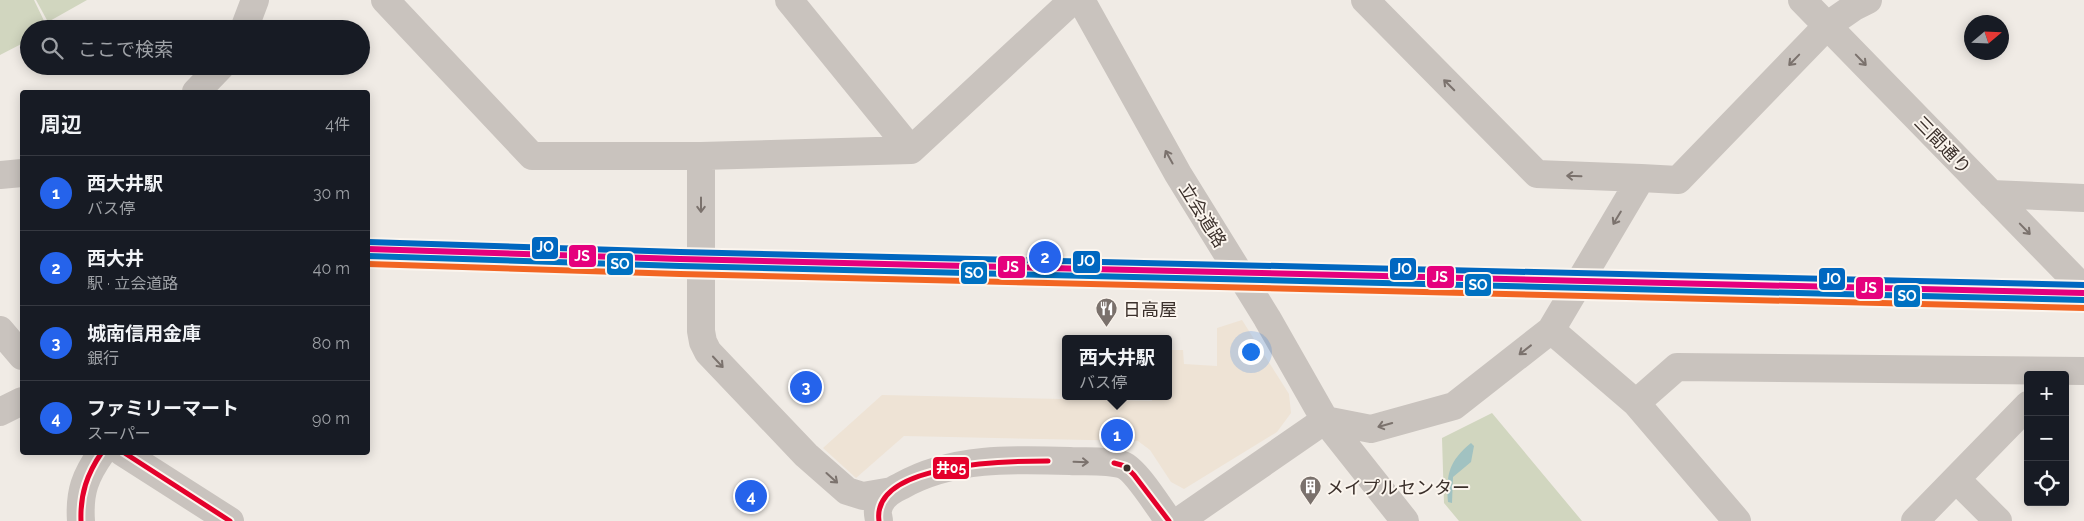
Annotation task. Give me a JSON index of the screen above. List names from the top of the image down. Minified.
{"streets":{"street":["三間通り","立会道路"]},"one_way":["三間通り","立会道路"],"places":{"restaurant":["日高屋"],"building":["メイプルセンター"]},"lines":["transit line JO","transit line JS","transit line SO","transit line 井05"],"north":"right","page":{"search":"ここで検索","heading":["周辺","4件"],"list":[{"mark":"1","name":"西大井駅","note":"バス停","value":"30 m"},{"mark":"2","name":"西大井","note":"駅 · 立会道路","value":"40 m"},{"mark":"3","name":"城南信用金庫","note":"銀行","value":"80 m"},{"mark":"4","name":"ファミリーマート","note":"スーパー","value":"90 m"}],"pins":["2","3","1","4"],"popup":["西大井駅","バス停"],"map_buttons":["+","−"]}}
